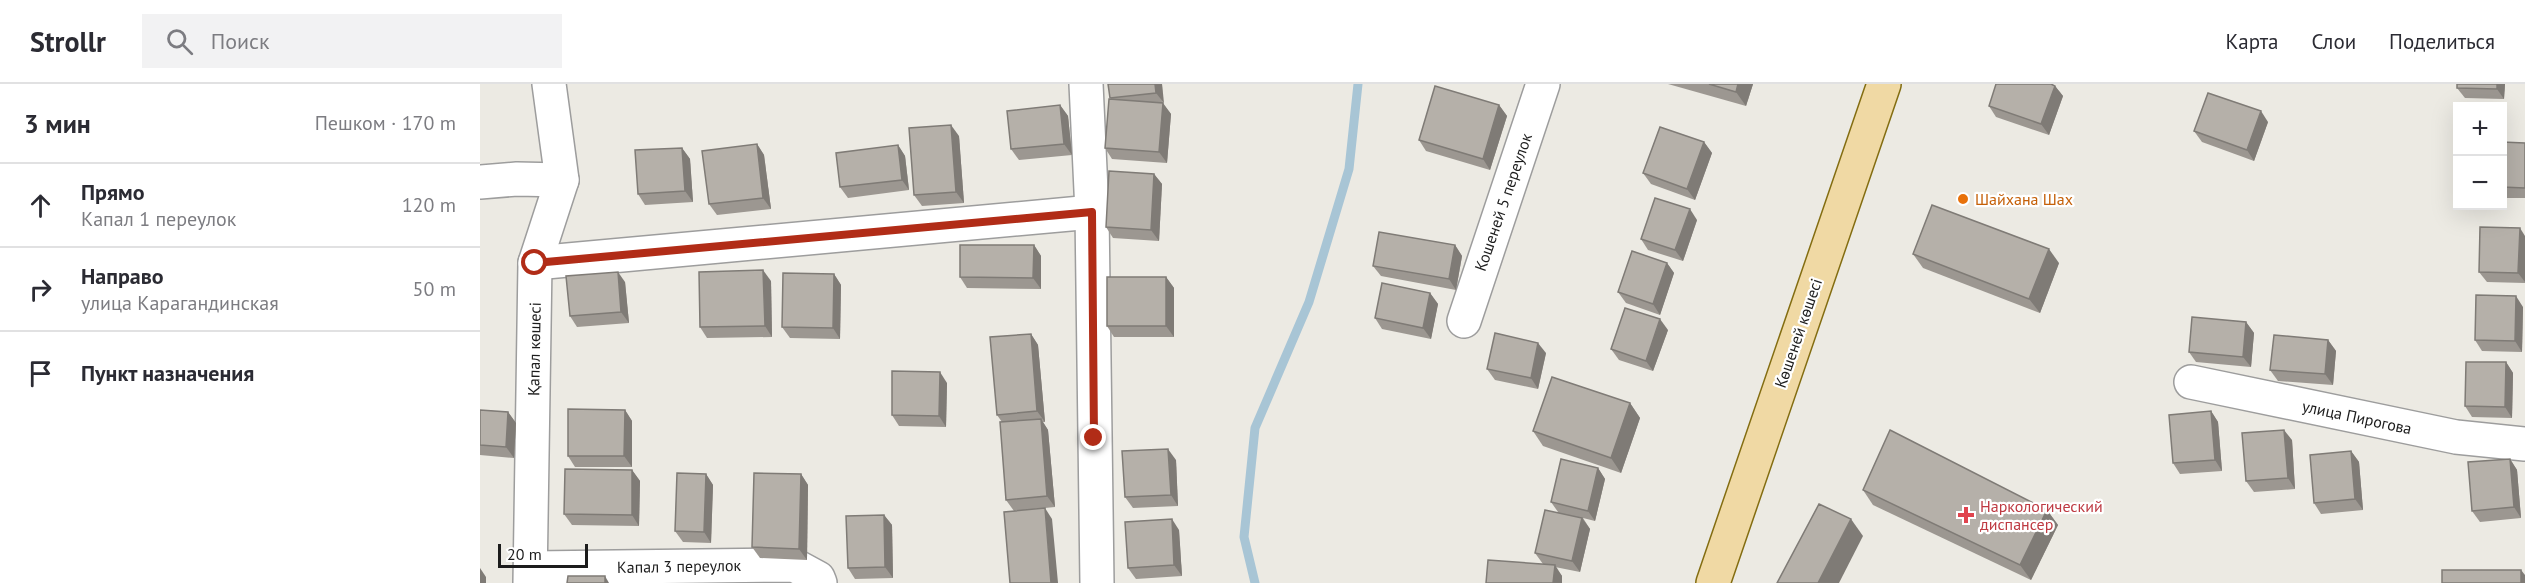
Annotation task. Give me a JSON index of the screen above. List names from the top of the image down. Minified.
{"streets":{"main road":["Көшеней көшесі"],"street":["Кошеней 5 переулок","Қапал көшесі","улица Пирогова","Капал 3 переулок"]},"crossings":[["Қапал көшесі","Капал 3 переулок"]],"places":{"other":["Шайхана Шах"],"health":["Наркологический диспансер"]},"scale_bar":"20 m","page":{"header":"Strollr","search":"Поиск","nav":["Карта","Слои","Поделиться"],"heading":["3 мин","Пешком · 170 m"],"map_buttons":["+","−"],"list":[["Прямо","Капал 1 переулок","120 m"],["Направо","улица Карагандинская","50 m"],"Пункт назначения"],"scale":"20 m"}}
